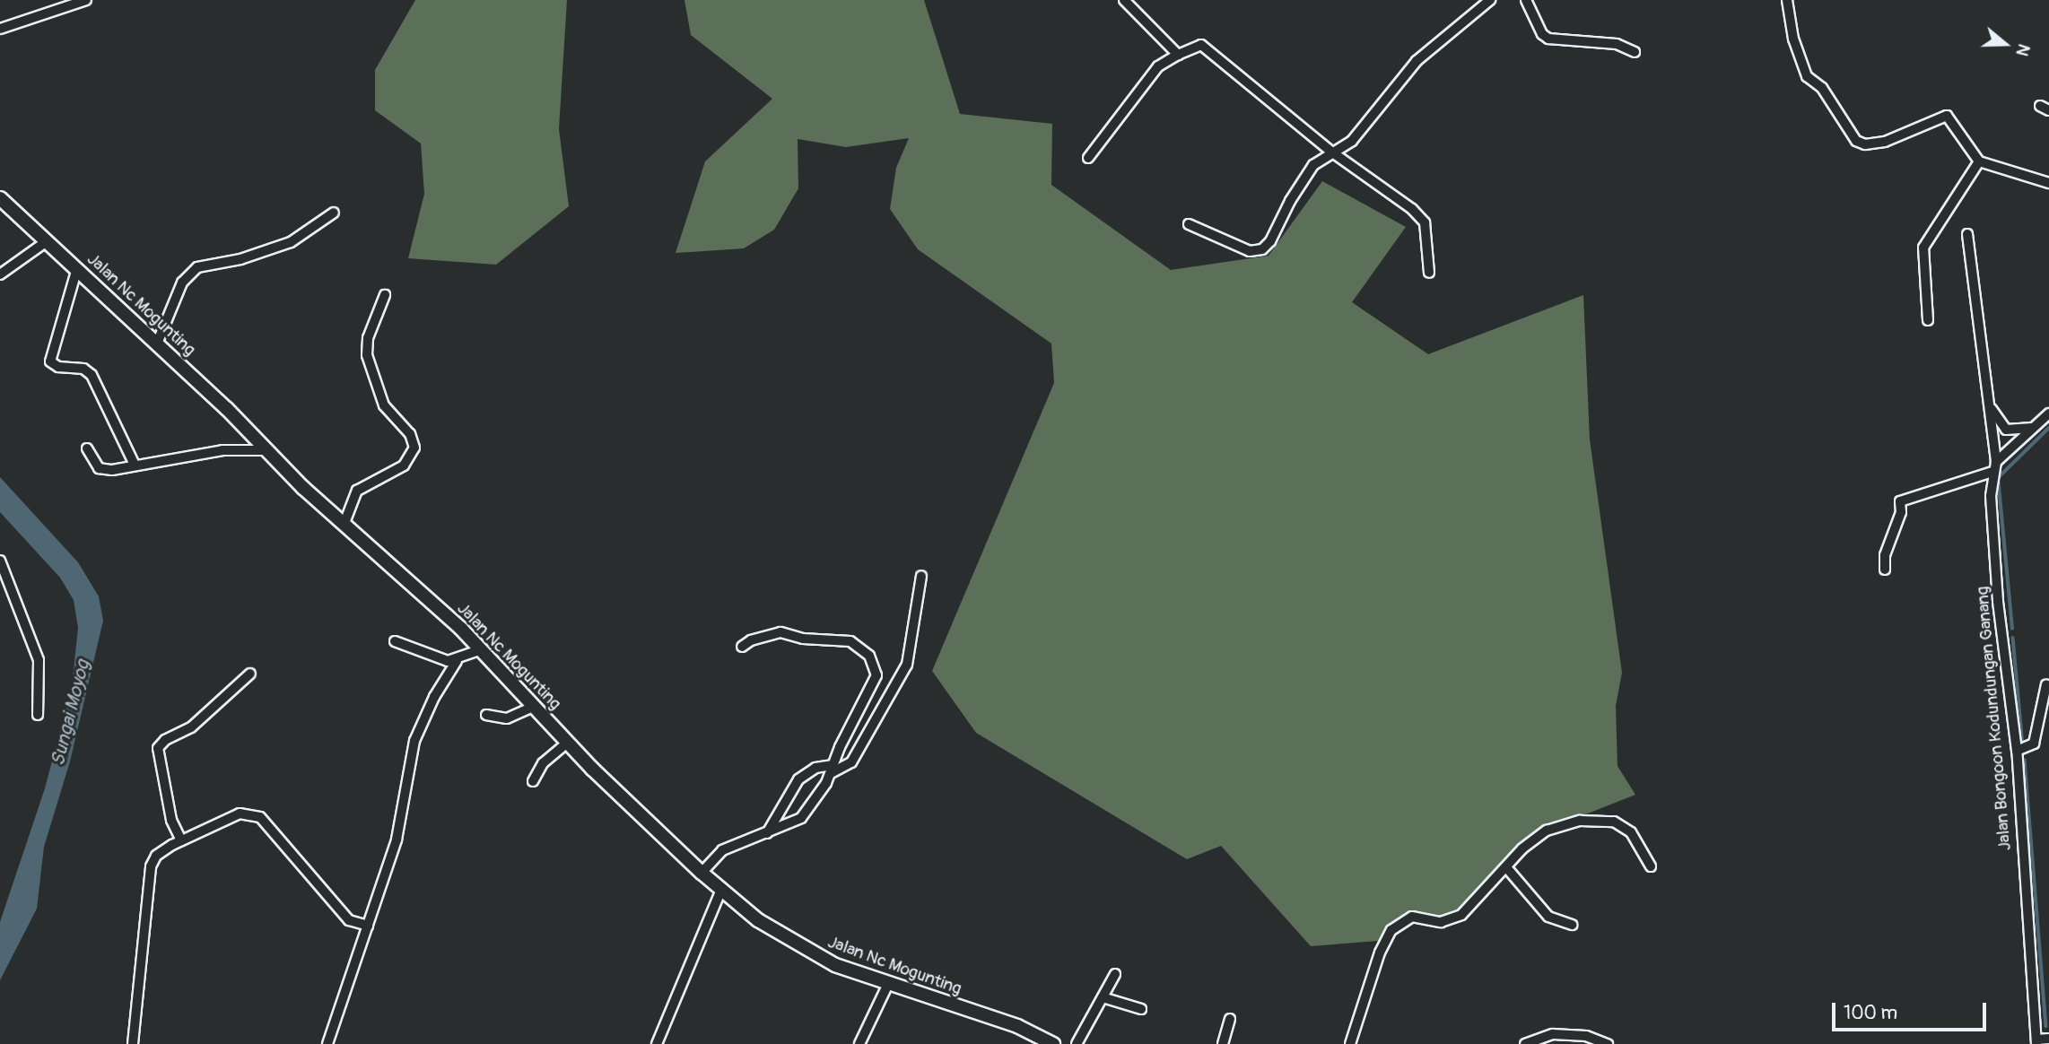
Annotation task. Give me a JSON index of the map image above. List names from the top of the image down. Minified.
{"streets":{"street":["Jalan Nc Mogunting","Jalan Bongoon Kodundungan Ganang"]},"water":["Sungai Moyog"],"scale_bar":"100 m","north":"right"}
